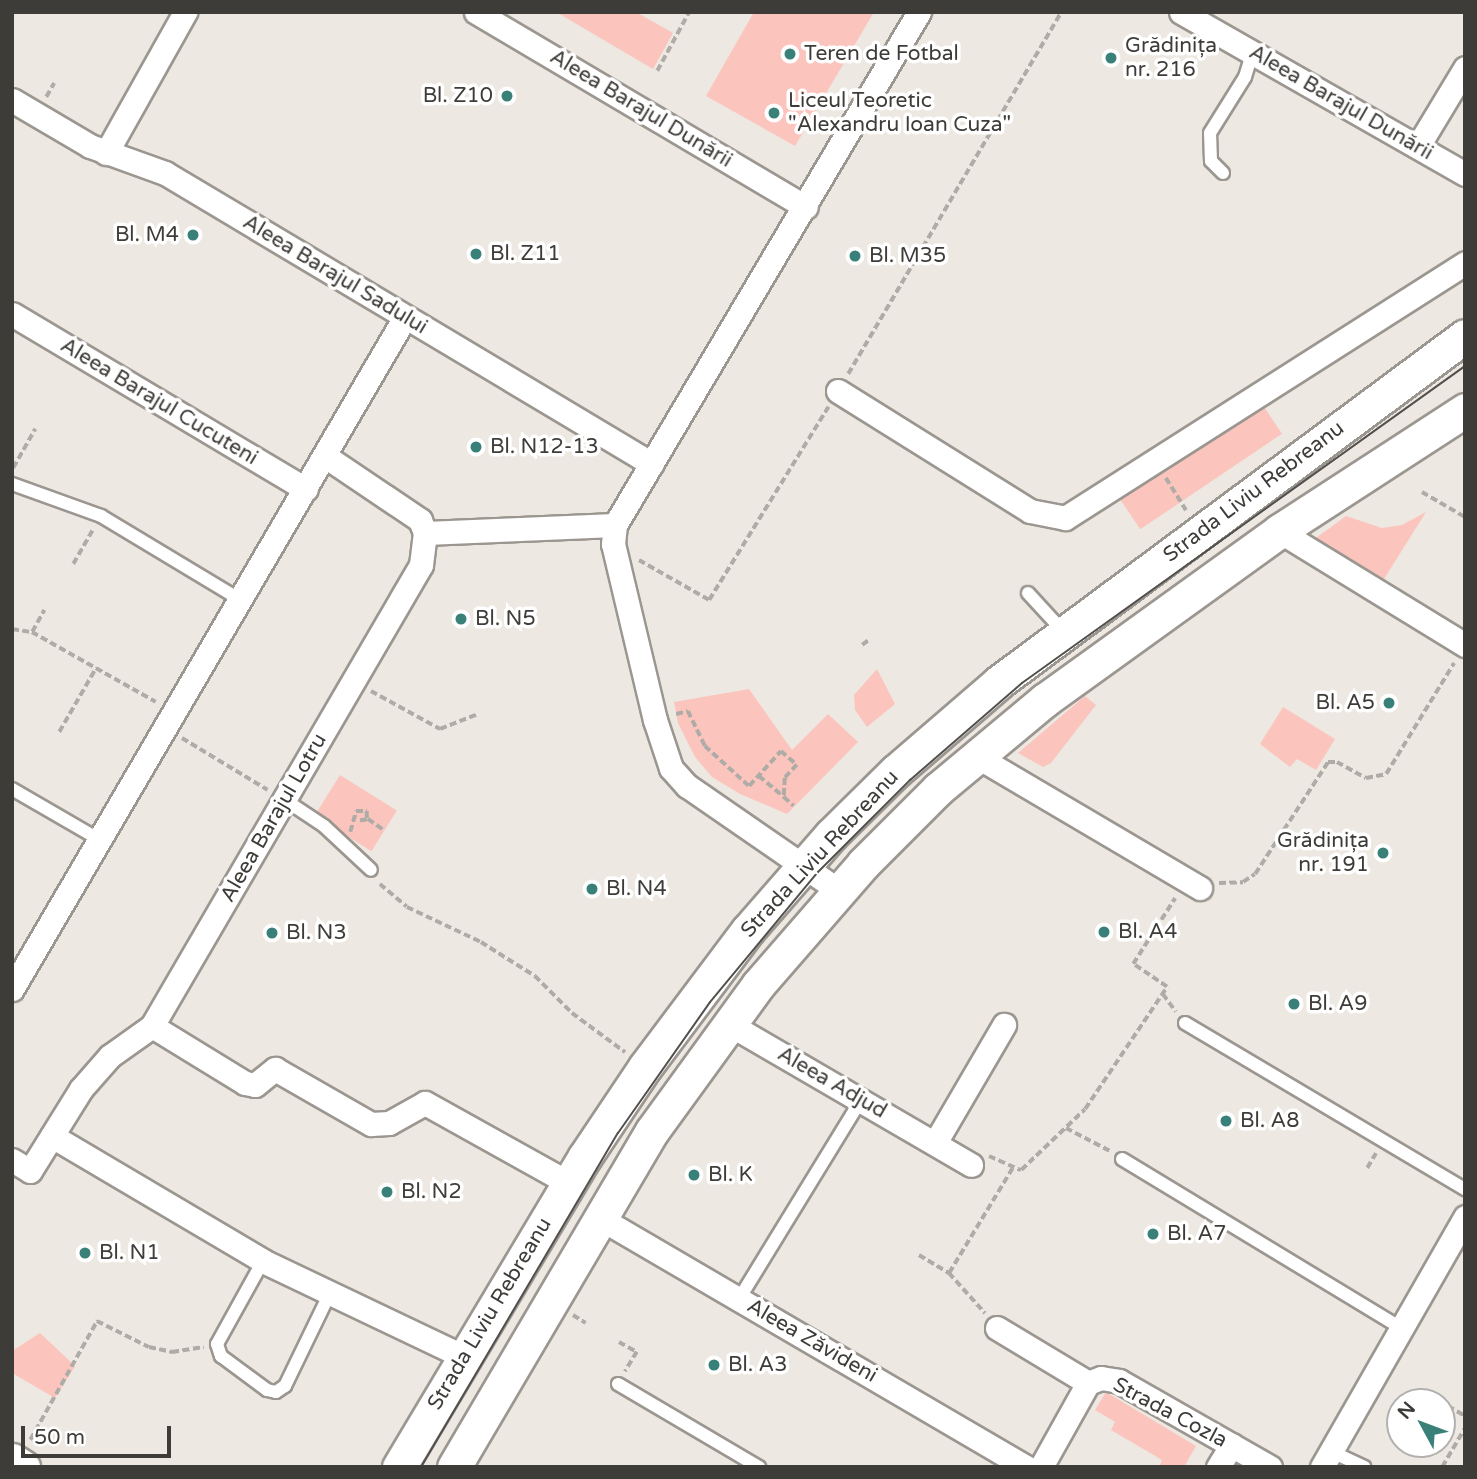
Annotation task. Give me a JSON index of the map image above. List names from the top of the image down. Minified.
{"streets":{"street":["Aleea Barajul Dunării","Aleea Barajul Sadului","Aleea Barajul Cucuteni","Strada Liviu Rebreanu","Aleea Barajul Lotru","Aleea Adjud","Aleea Zăvideni","Strada Cozla"]},"crossings":[["Strada Liviu Rebreanu","Aleea Adjud"],["Strada Liviu Rebreanu","Aleea Zăvideni"]],"places":["Teren de Fotbal","Grădinița nr. 216","Bl. Z10","Liceul Teoretic \"Alexandru Ioan Cuza\"","Bl. M4","Bl. Z11","Bl. M35","Bl. N12-13","Bl. N5","Bl. A5","Grădinița nr. 191","Bl. N4","Bl. A4","Bl. N3","Bl. A9","Bl. A8","Bl. K","Bl. N2","Bl. A7","Bl. N1","Bl. A3"],"scale_bar":"50 m","north":"top left"}
